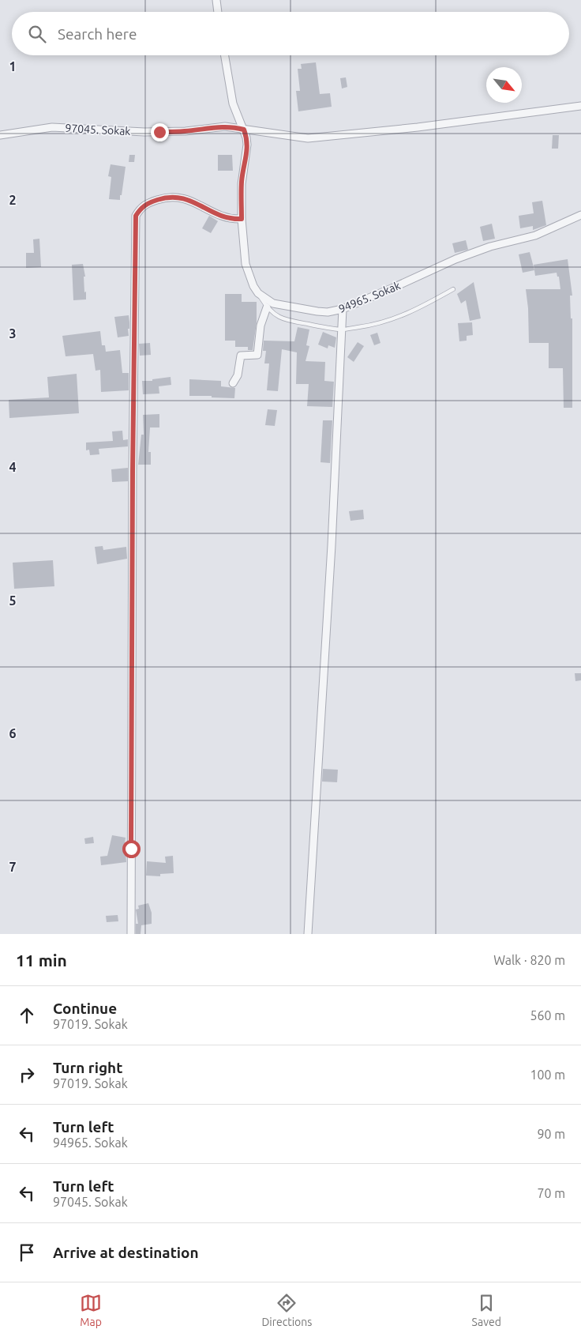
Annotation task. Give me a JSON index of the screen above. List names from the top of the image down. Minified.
{"streets":{"street":["97045. Sokak","94965. Sokak"]},"north":"bottom right","page":{"search":"Search here","heading":["11 min","Walk · 820 m"],"list":[["Continue","97019. Sokak","560 m"],["Turn right","97019. Sokak","100 m"],["Turn left","94965. Sokak","90 m"],["Turn left","97045. Sokak","70 m"],"Arrive at destination"],"nav":["Map","Directions","Saved"]},"grid":{"rows":["1","2","3","4","5","6","7"]}}
